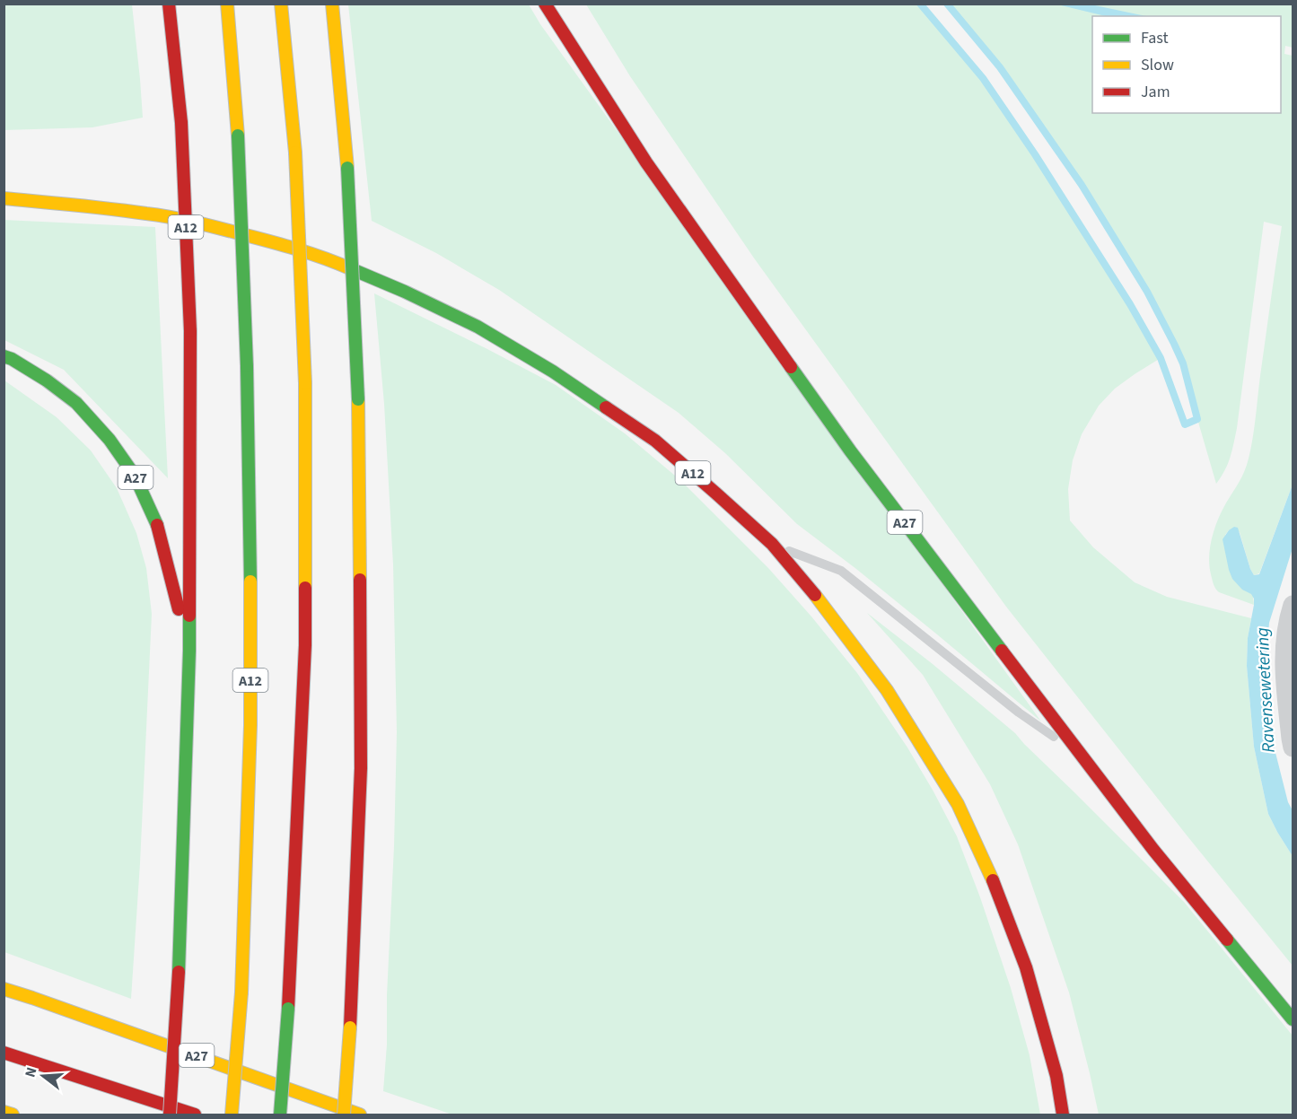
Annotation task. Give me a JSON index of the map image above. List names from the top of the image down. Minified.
{"streets":{"highway":["A12","A27"]},"crossings":[["A12","A27"]],"water":["Ravensewetering"],"legend":["Fast","Slow","Jam"],"north":"left"}
